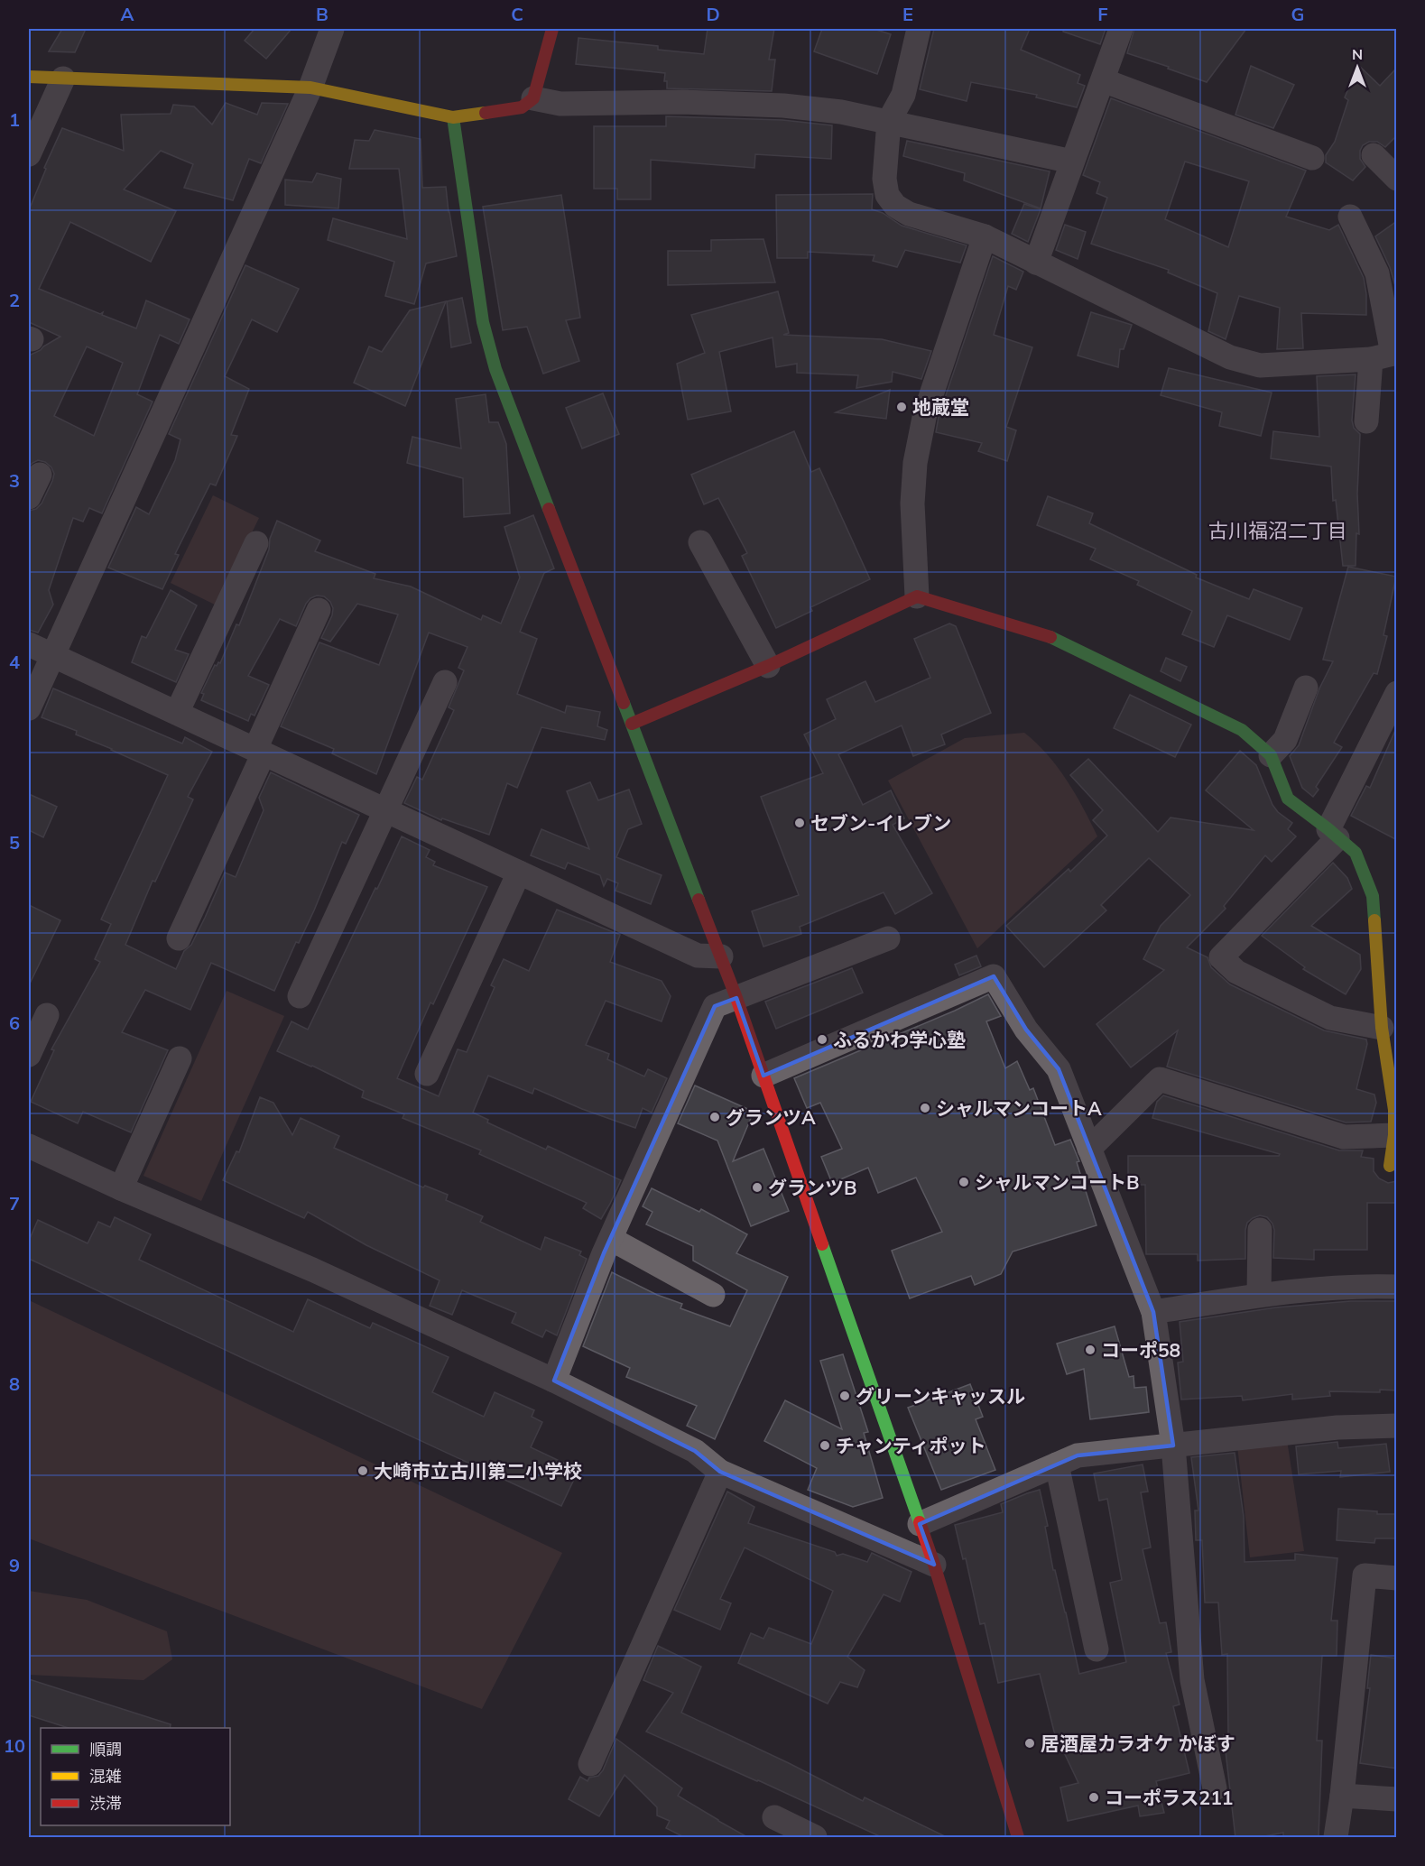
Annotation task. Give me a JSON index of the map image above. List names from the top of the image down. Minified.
{"districts":["古川福沼二丁目"],"places":["地蔵堂","セブン-イレブン","ふるかわ学心塾","シャルマンコートA","グランツA","シャルマンコートB","グランツB","コーポ58","グリーンキャッスル","チャンティポット","大崎市立古川第二小学校","居酒屋カラオケ かぼす","コーポラス211"],"legend":["順調","混雑","渋滞"],"north":"top","grid":{"columns":["A","B","C","D","E","F","G"],"rows":["1","2","3","4","5","6","7","8","9","10"]}}
